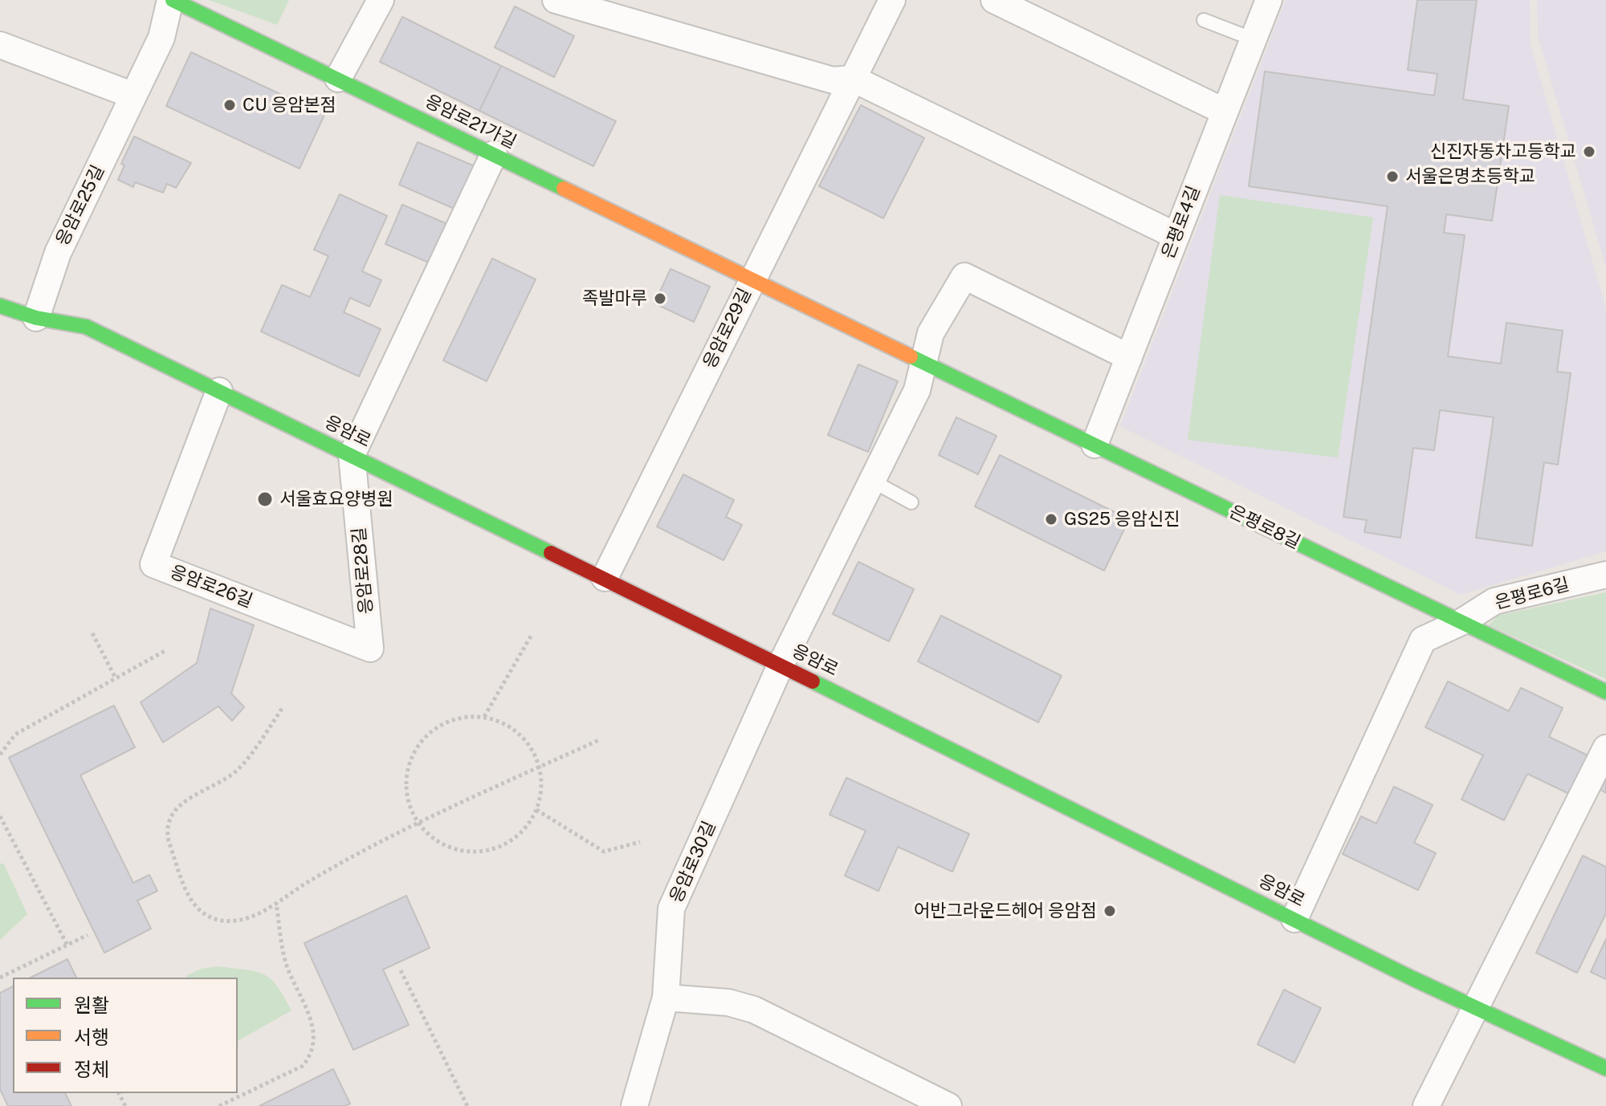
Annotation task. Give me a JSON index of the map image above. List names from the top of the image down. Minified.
{"streets":{"main road":["응암로21가길","응암로","은평로8길"],"street":["응암로25길","은평로4길","응암로29길","응암로28길","응암로26길","은평로6길","응암로30길"]},"crossings":[["응암로21가길","응암로25길"],["응암로21가길","응암로29길"],["응암로21가길","은평로8길"],["응암로25길","응암로"],["은평로4길","은평로8길"],["응암로29길","응암로"],["응암로29길","은평로8길"],["응암로","응암로28길"],["응암로","응암로26길"],["응암로","은평로6길"],["응암로","응암로30길"],["은평로8길","은평로6길"],["은평로8길","응암로30길"],["응암로28길","응암로26길"]],"places":["CU 응암본점","신진자동차고등학교","서울은명초등학교","족발마루","서울효요양병원","GS25 응암신진","어반그라운드헤어 응암점"],"legend":["원활","서행","정체"]}
